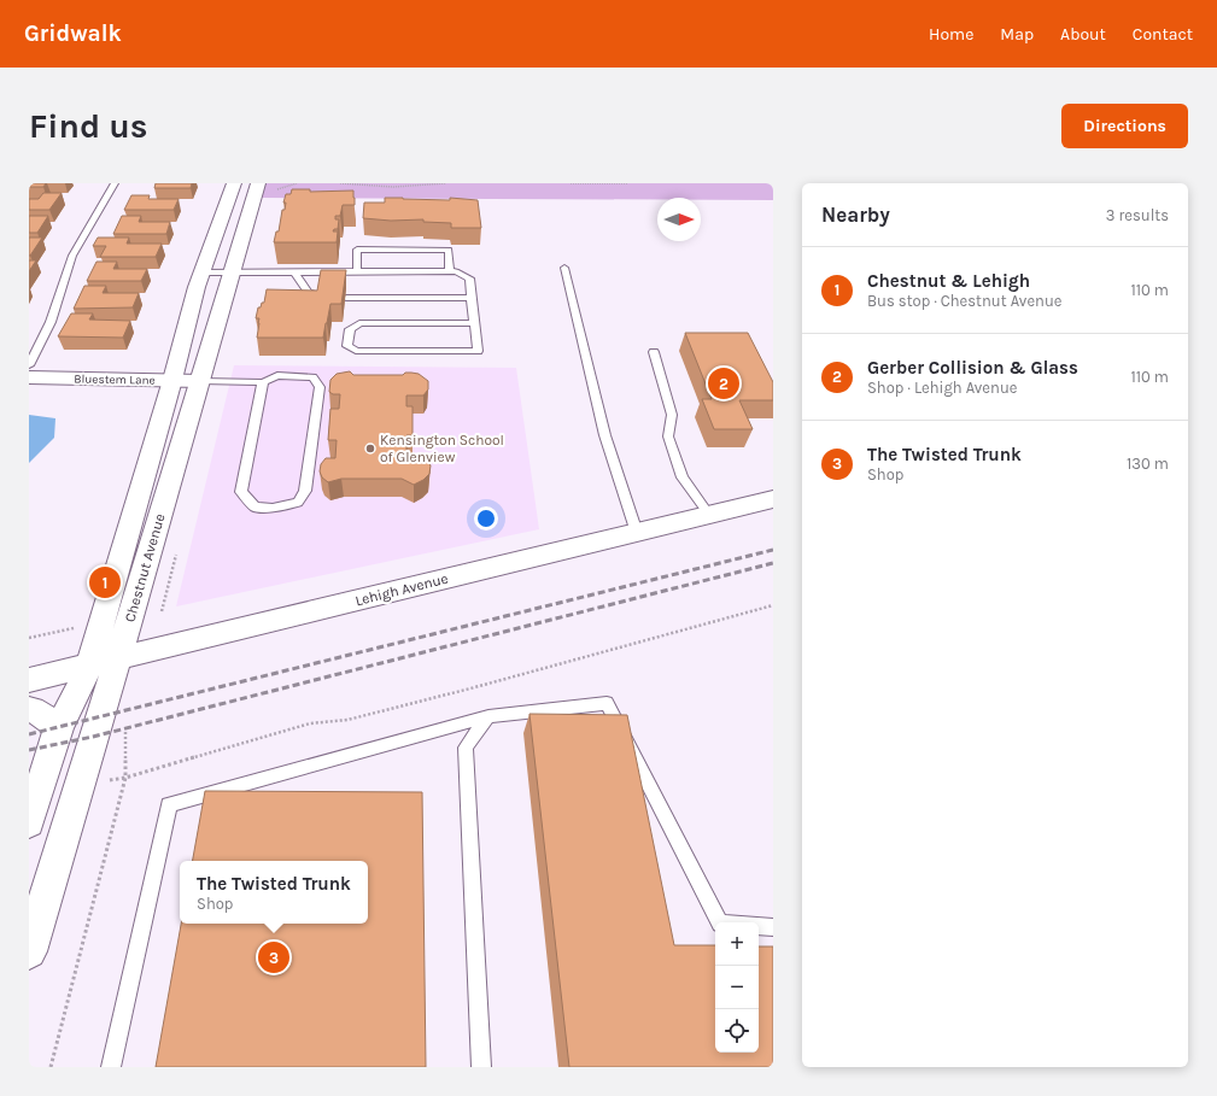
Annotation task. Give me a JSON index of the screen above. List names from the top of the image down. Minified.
{"streets":{"street":["Bluestem Lane","Chestnut Avenue","Lehigh Avenue"]},"crossings":[["Bluestem Lane","Chestnut Avenue"],["Chestnut Avenue","Lehigh Avenue"]],"places":["Kensington School of Glenview"],"north":"right","page":{"header":"Gridwalk","nav":["Home","Map","About","Contact"],"buttons":"Directions","title":"Find us","heading":["Nearby","3 results"],"list":[{"mark":"1","name":"Chestnut & Lehigh","note":"Bus stop · Chestnut Avenue","value":"110 m"},{"mark":"2","name":"Gerber Collision & Glass","note":"Shop · Lehigh Avenue","value":"110 m"},{"mark":"3","name":"The Twisted Trunk","note":"Shop","value":"130 m"}],"pins":["2","1","3"],"popup":["The Twisted Trunk","Shop"],"map_buttons":["+","−"]}}
